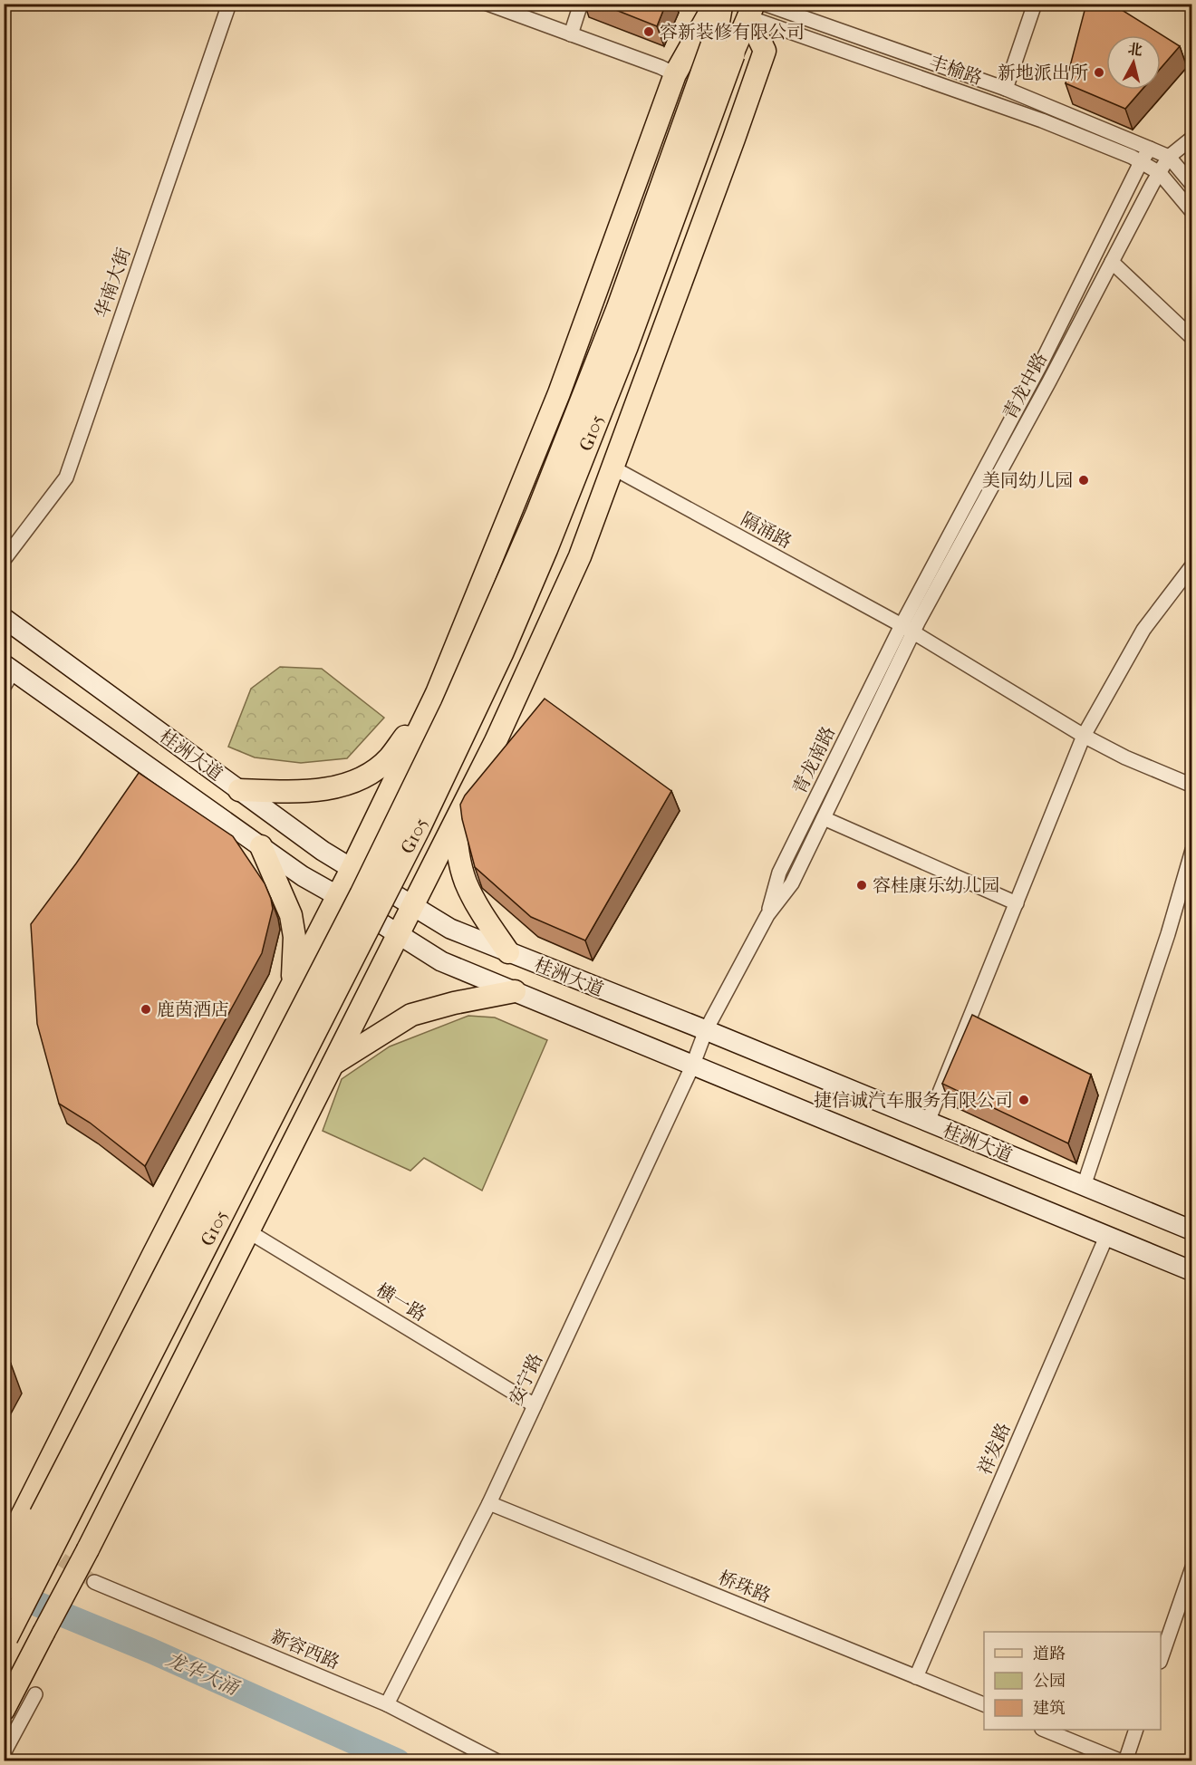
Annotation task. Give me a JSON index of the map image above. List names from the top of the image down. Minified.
{"streets":{"highway":["G105"],"main road":["桂洲大道"],"street":["丰榆路","华南大街","青龙中路","隔涌路","青龙南路","横一路","安宁路","祥发路","桥珠路","新容西路"]},"crossings":[["丰榆路","青龙中路"],["丰榆路","G105"],["青龙中路","隔涌路"],["青龙中路","青龙南路"],["隔涌路","青龙南路"],["桂洲大道","青龙南路"],["桂洲大道","安宁路"],["桂洲大道","祥发路"],["青龙南路","安宁路"],["横一路","安宁路"],["安宁路","桥珠路"],["安宁路","新容西路"],["祥发路","桥珠路"]],"water":["龙华大涌"],"places":["容新装修有限公司","新地派出所","美同幼儿园","容桂康乐幼儿园","鹿茵酒店","捷信诚汽车服务有限公司"],"legend":["道路","公园","建筑"],"north":"top"}
